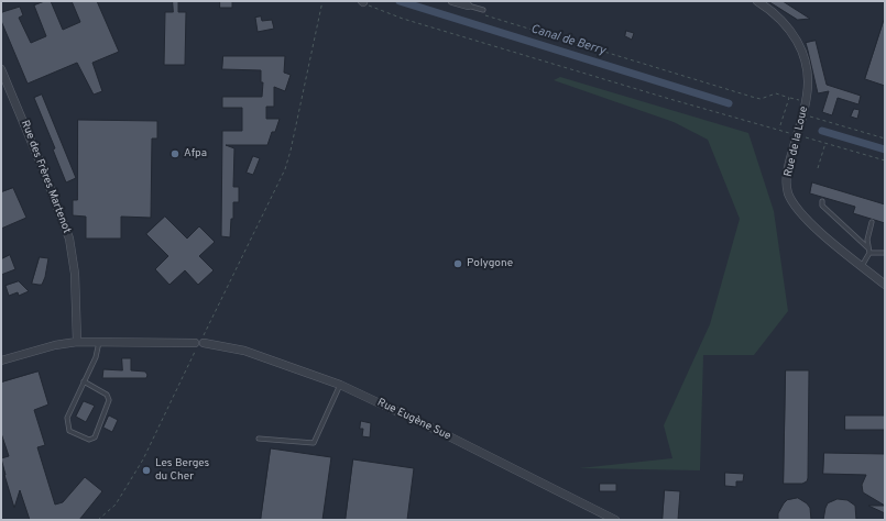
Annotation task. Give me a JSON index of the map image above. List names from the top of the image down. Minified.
{"streets":{"street":["Rue de la Loue","Rue des Frères Martenot","Rue Eugène Sue"]},"crossings":[["Rue des Frères Martenot","Rue Eugène Sue"]],"water":["Canal de Berry"],"places":["Afpa","Polygone","Les Berges du Cher"]}
